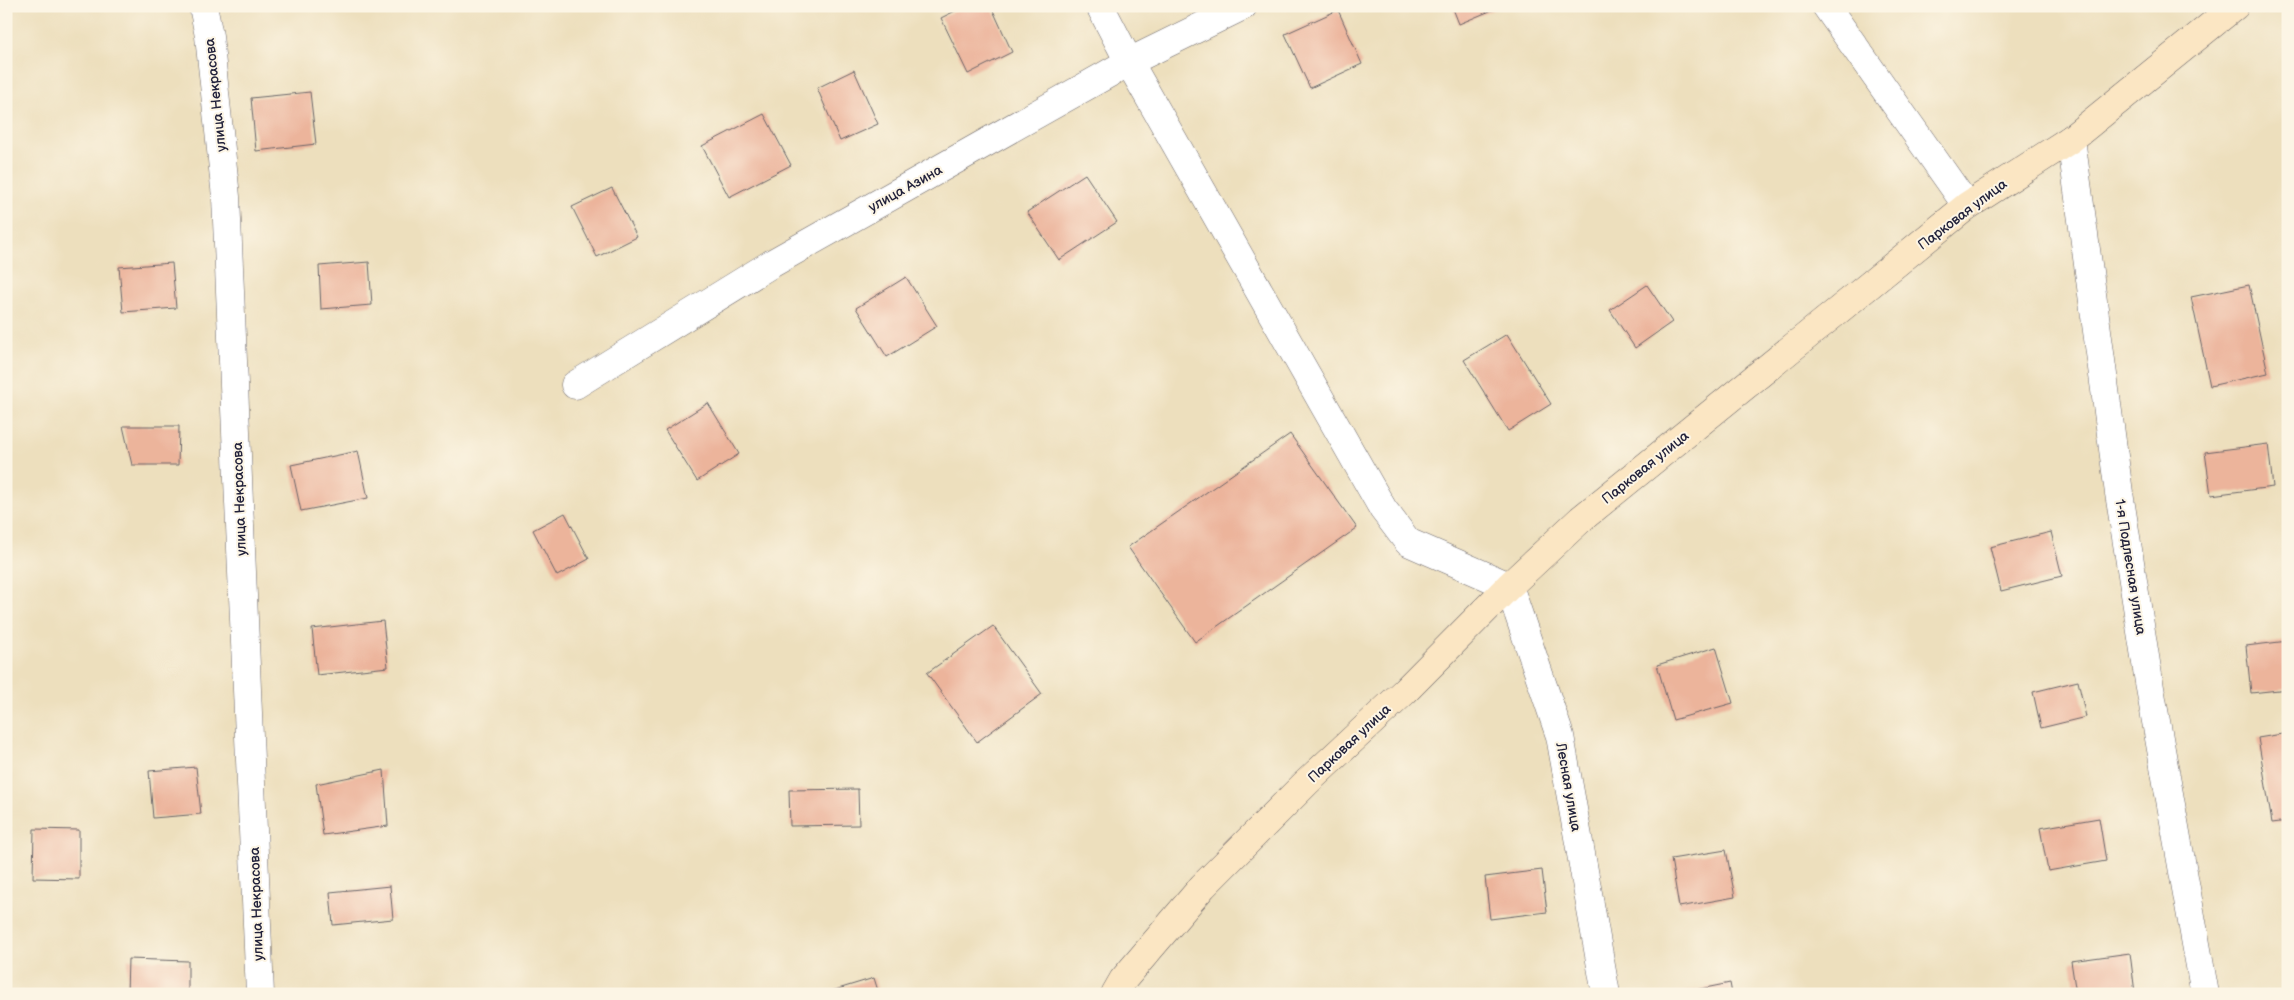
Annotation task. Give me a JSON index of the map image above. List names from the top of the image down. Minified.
{"streets":{"main road":["Парковая улица"],"street":["улица Некрасова","улица Азина","1-я Подлесная улица","Лесная улица"]},"crossings":[["Парковая улица","1-я Подлесная улица"],["Парковая улица","Лесная улица"]]}
